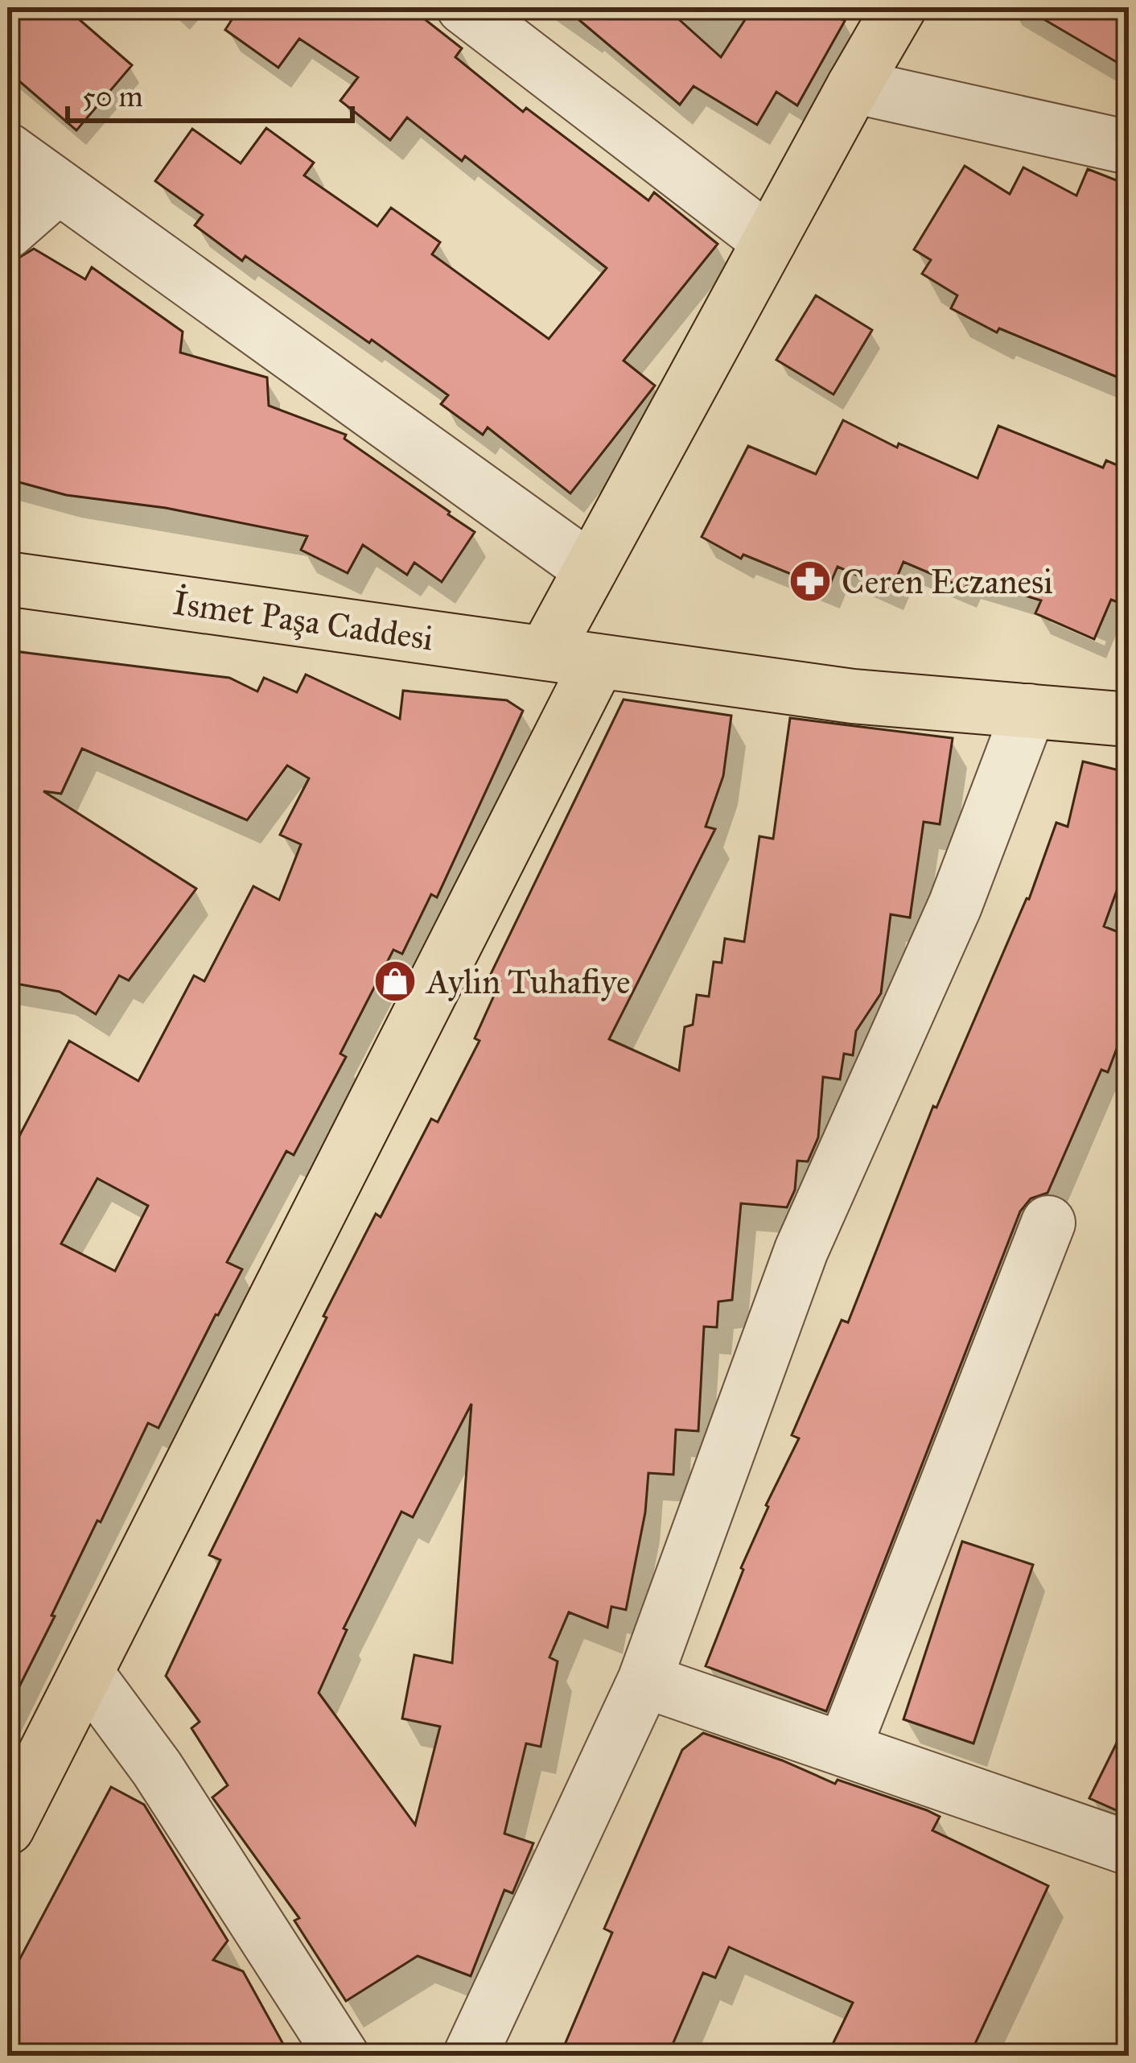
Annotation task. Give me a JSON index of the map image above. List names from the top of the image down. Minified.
{"streets":{"main road":["İsmet Paşa Caddesi"]},"places":{"pharmacy":["Ceren Eczanesi"],"shop":["Aylin Tuhafiye"]},"scale_bar":"50 m"}
